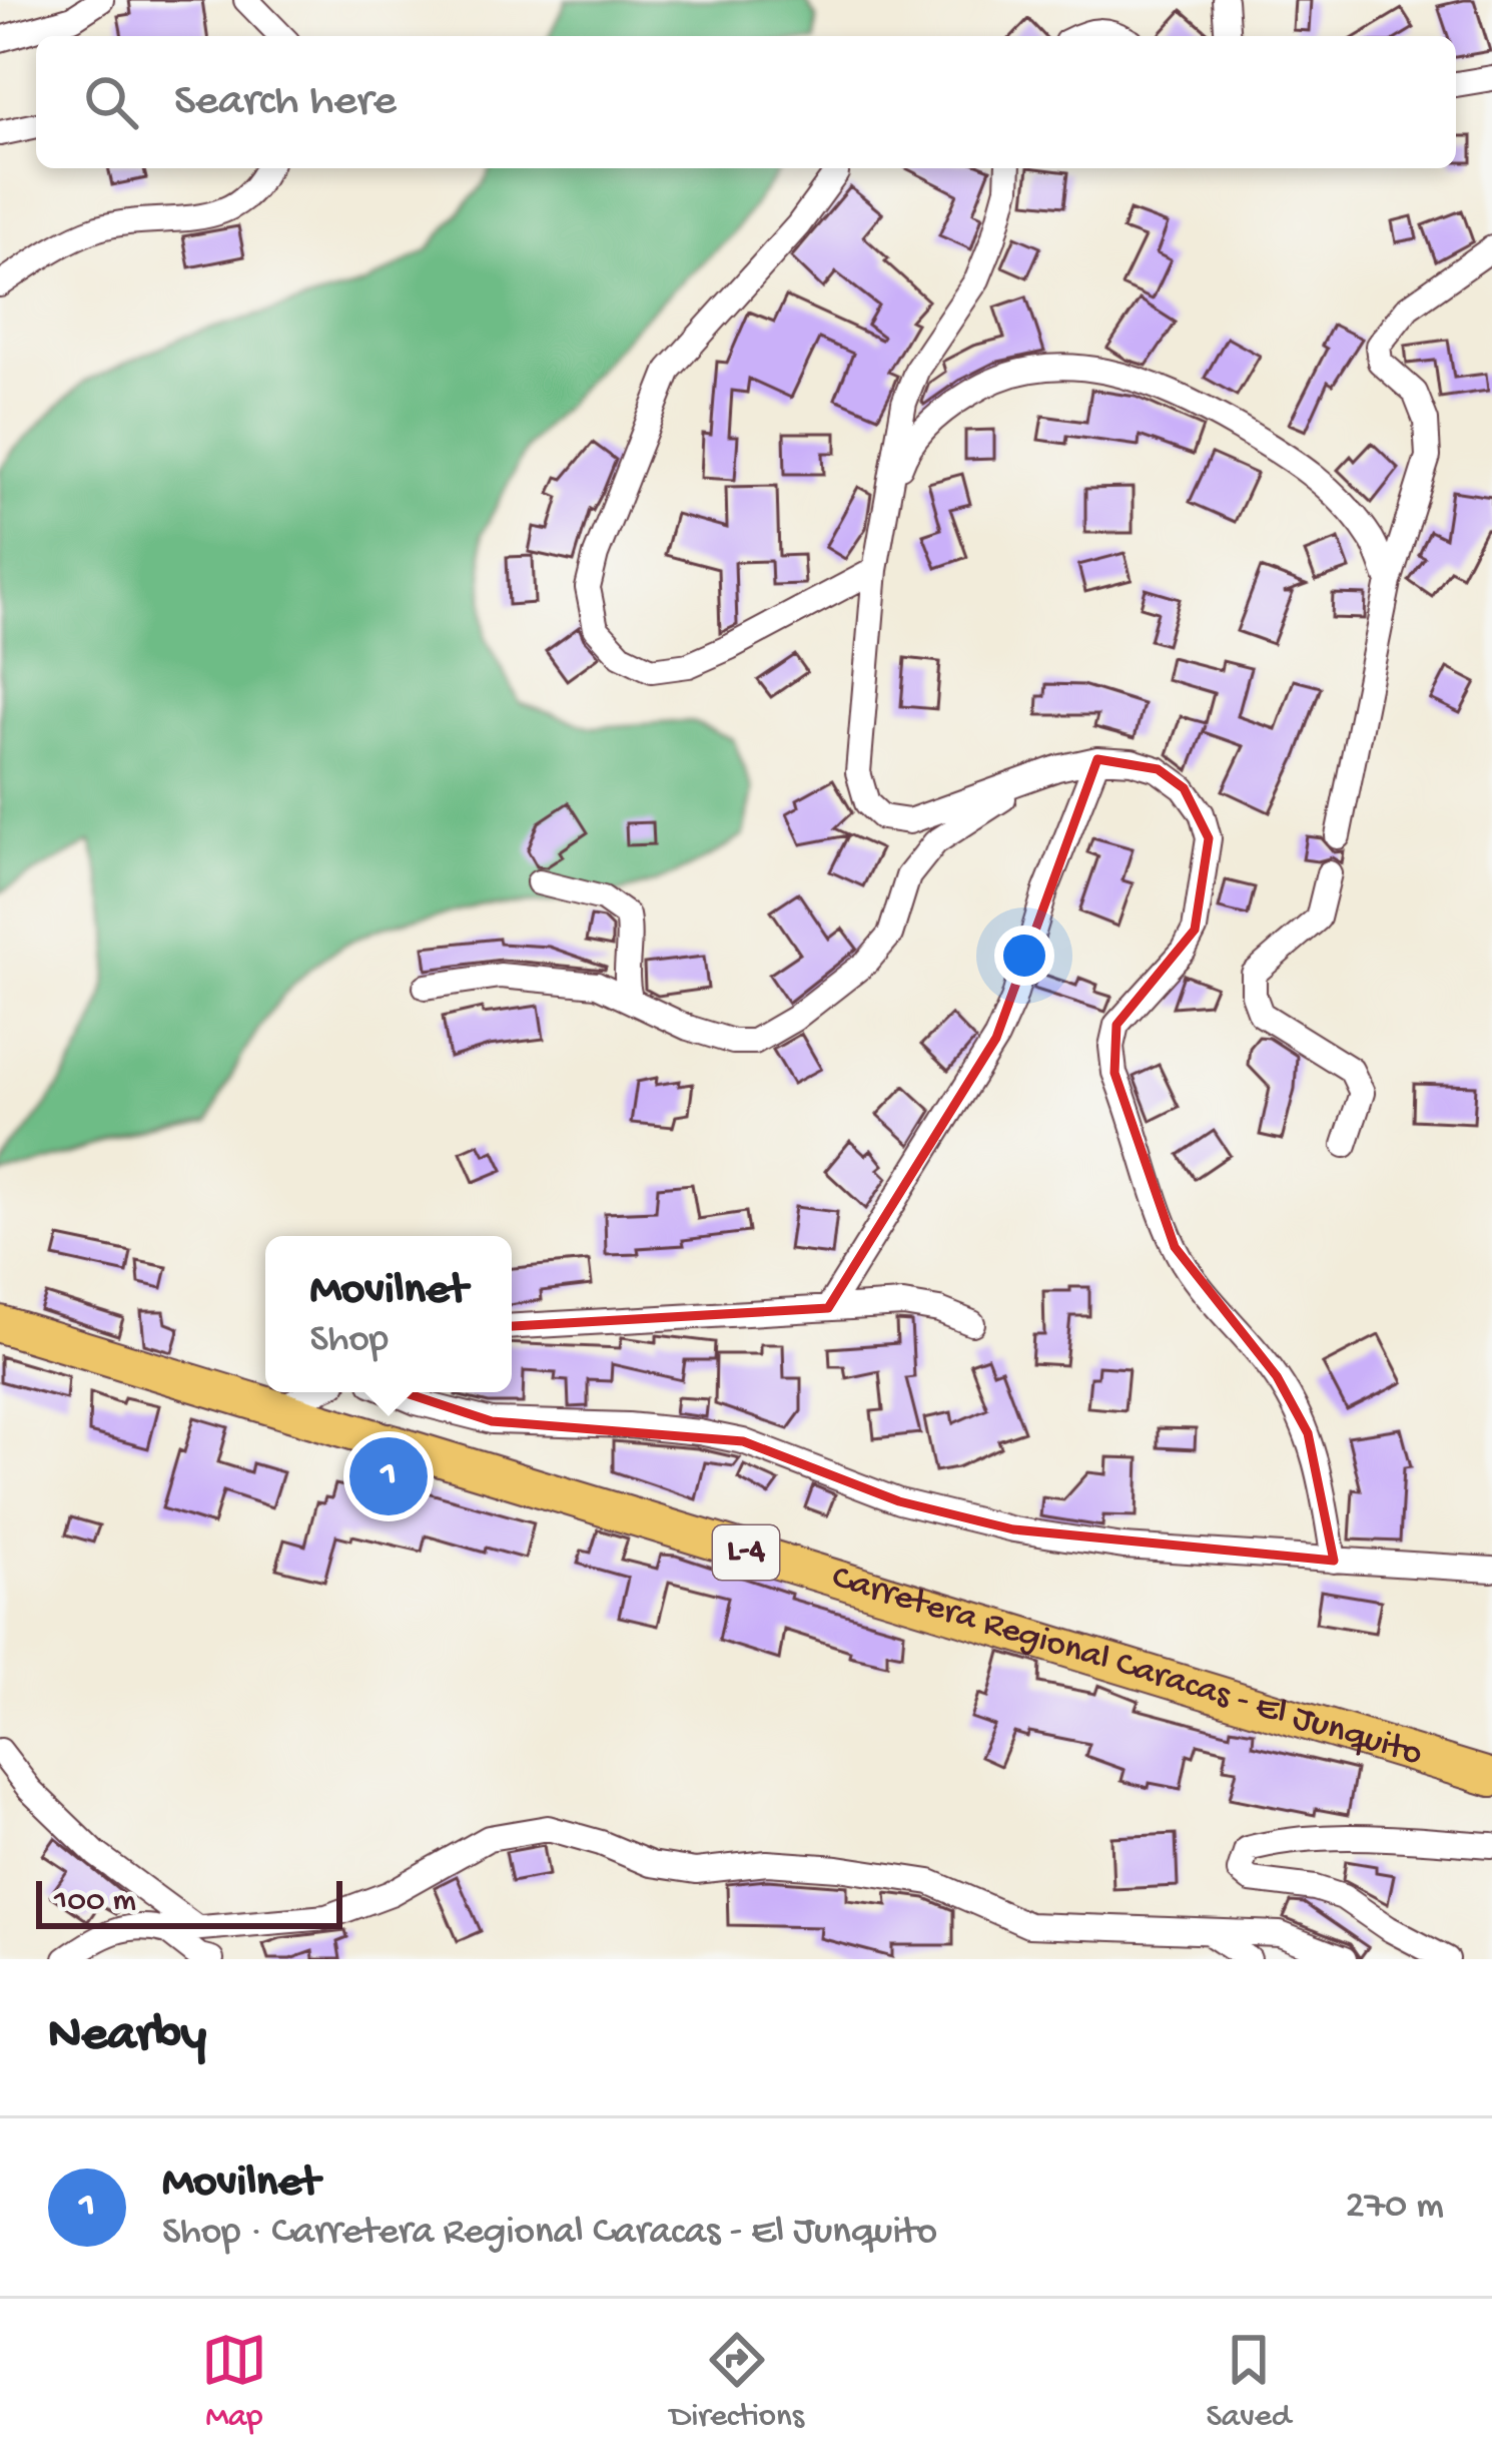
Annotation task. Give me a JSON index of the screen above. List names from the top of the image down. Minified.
{"streets":{"main road":["L-4","Carretera Regional Caracas - El Junquito"]},"scale_bar":"100 m","page":{"search":"Search here","popup":["Movilnet","Shop"],"pins":"1","scale":"100 m","heading":"Nearby","list":[{"mark":"1","name":"Movilnet","note":"Shop · Carretera Regional Caracas - El Junquito","value":"270 m"}],"nav":["Map","Directions","Saved"]}}
